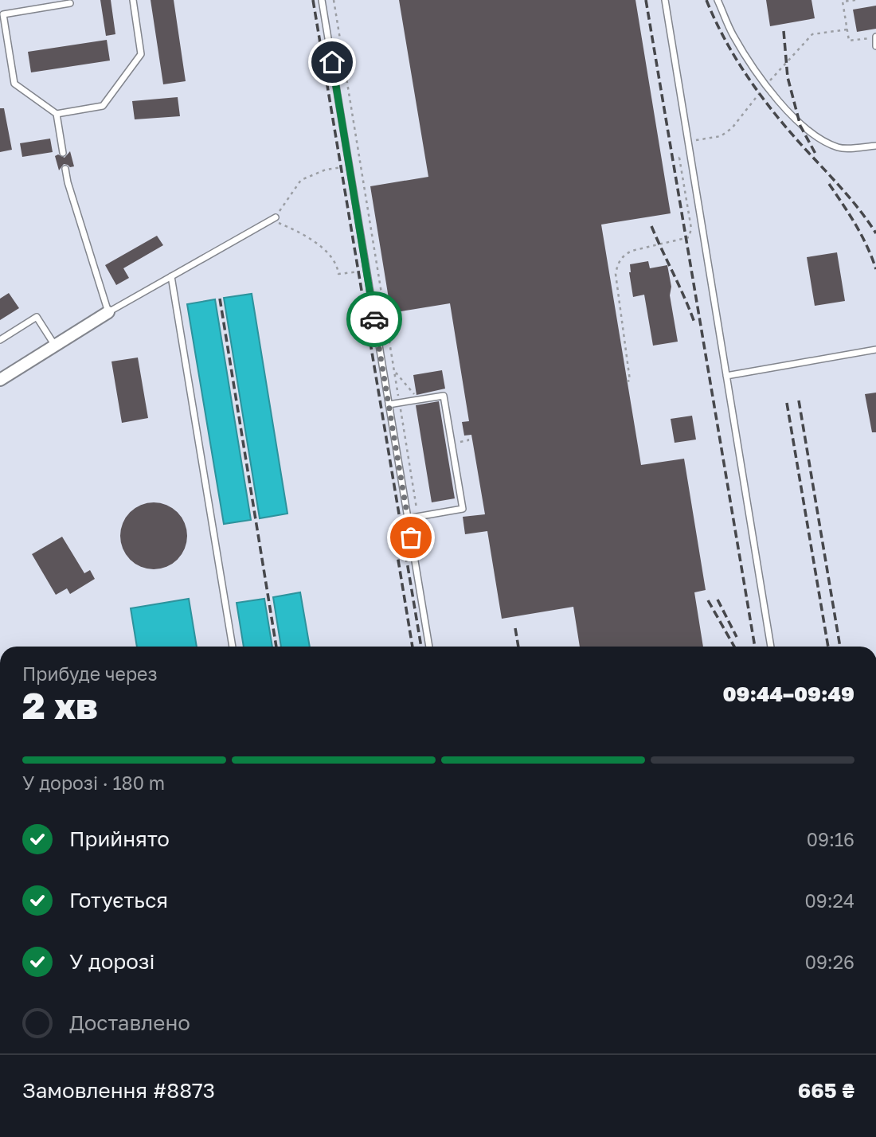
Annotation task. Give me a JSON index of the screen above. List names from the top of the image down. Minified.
{"page":{"heading":["2 хв","Прибуде через","09:44–09:49"],"panel":["Замовлення #8873","665 ₴"],"bar":"У дорозі · 180 m","list":[["Прийнято","09:16"],["Готується","09:24"],["У дорозі","09:26"],"Доставлено"]}}
